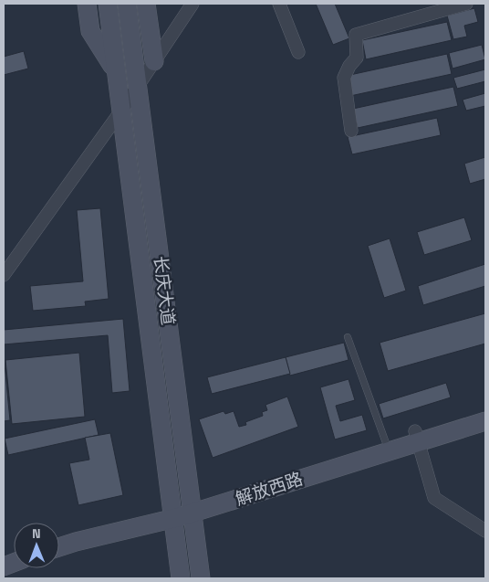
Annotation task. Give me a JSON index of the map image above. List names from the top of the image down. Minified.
{"streets":{"main road":["长庆大道","解放西路"]},"crossings":[["长庆大道","解放西路"]],"north":"top"}
